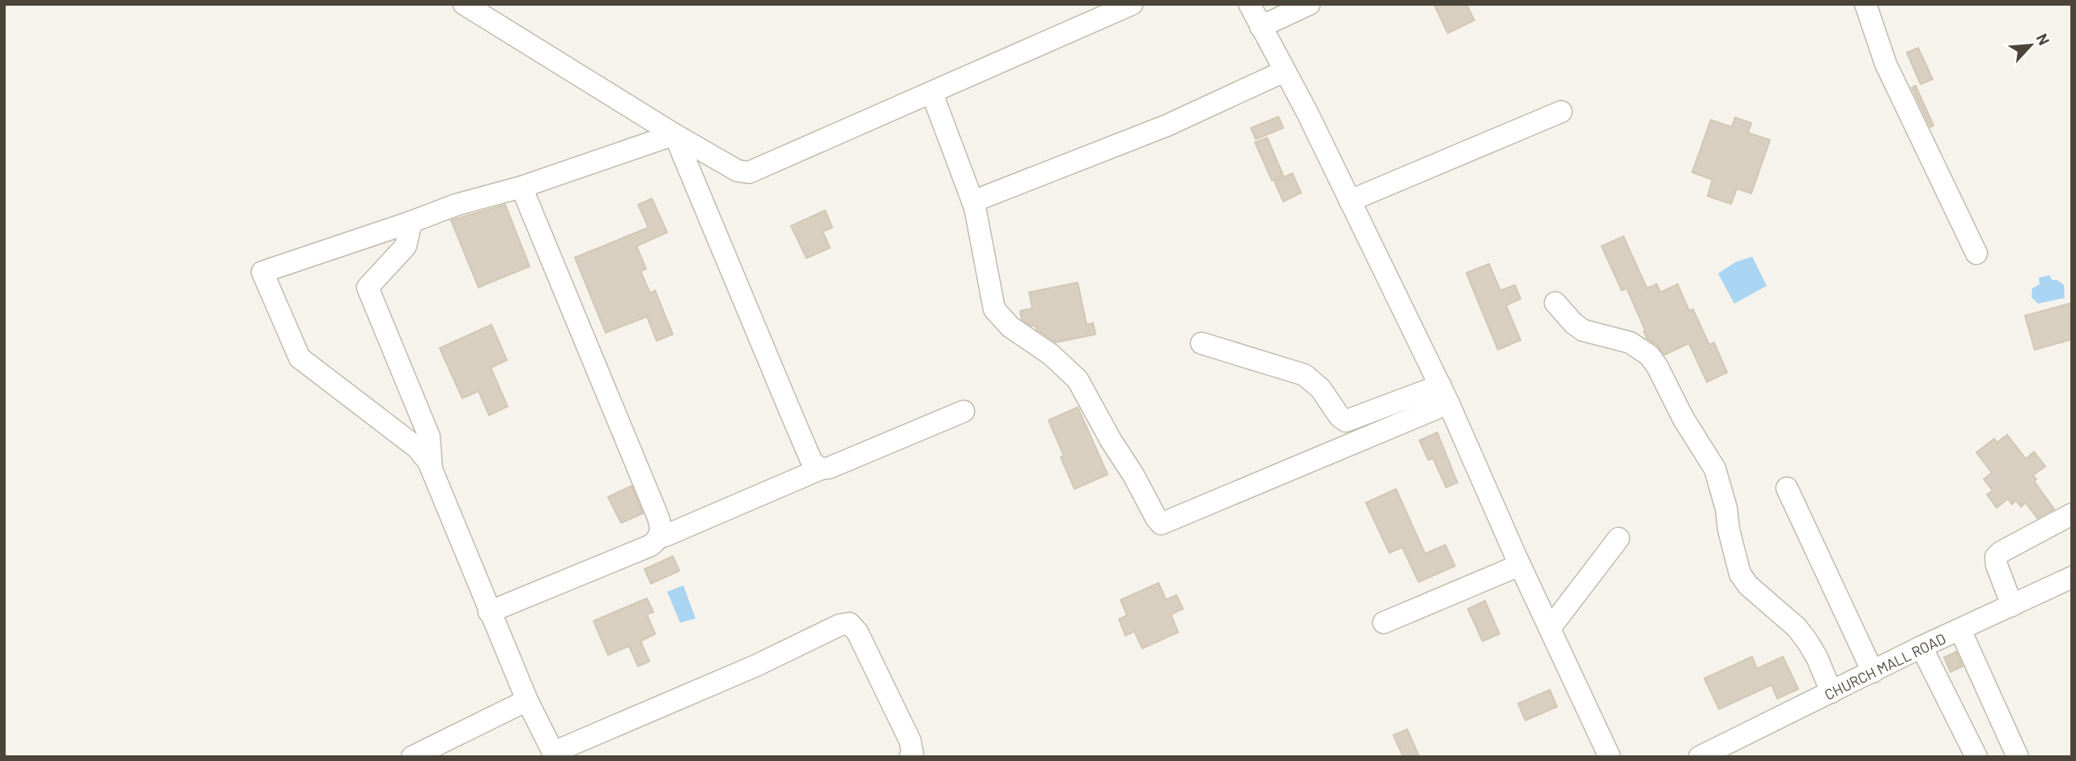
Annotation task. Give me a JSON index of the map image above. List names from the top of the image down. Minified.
{"streets":{"street":["CHURCH MALL ROAD"]},"north":"top right"}
